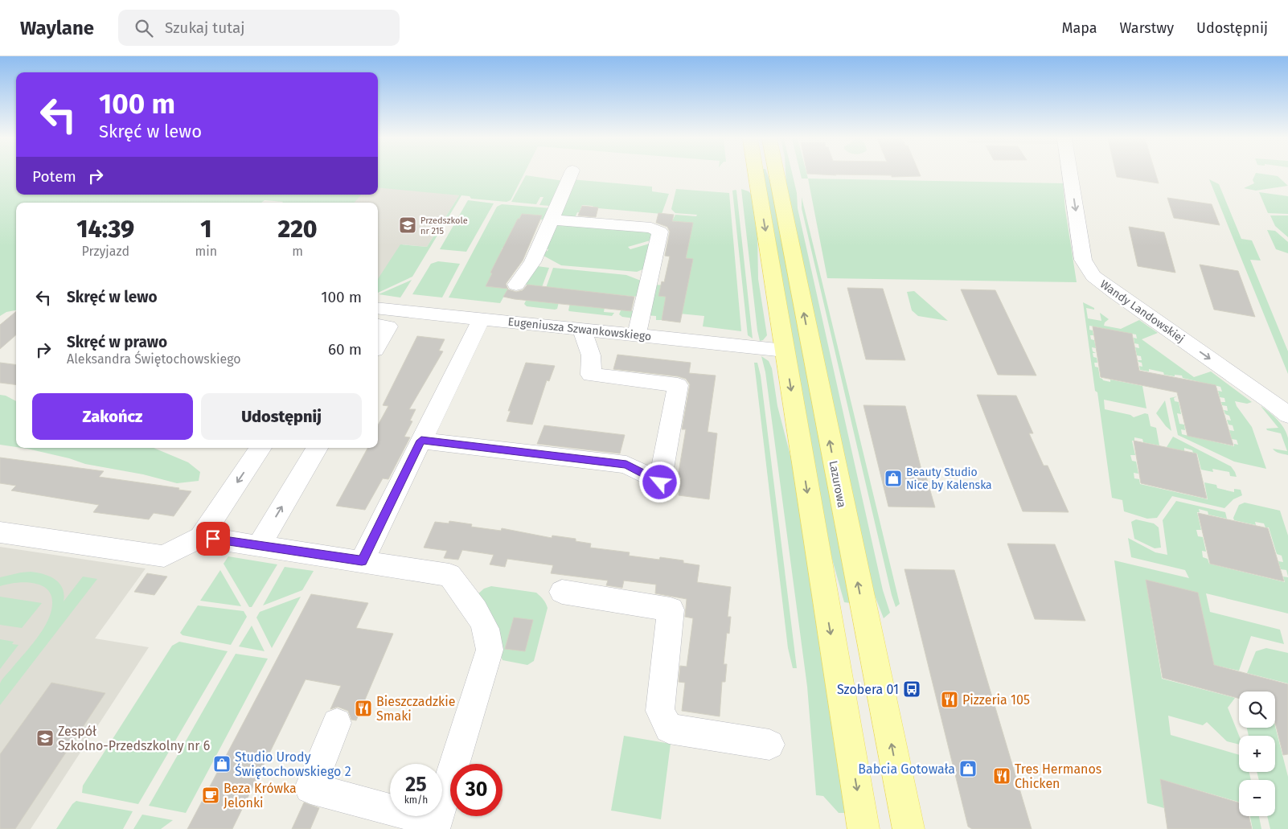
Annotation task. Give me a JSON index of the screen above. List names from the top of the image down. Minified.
{"streets":{"main road":["Lazurowa"],"street":["Wandy Landowskiej","Eugeniusza Szwankowskiego"]},"one_way":["Wandy Landowskiej"],"places":{"school or university":["Przedszkole nr 215","Zespół Szkolno-Przedszkolny nr 6"],"shop":["Beauty Studio Nice by Kalenska","Studio Urody Świętochowskiego 2","Babcia Gotowała"],"bus stop":["Szobera 01"],"restaurant":["Pizzeria 105","Bieszczadzkie Smaki","Tres Hermanos Chicken"],"cafe":["Beza Krówka Jelonki"]},"page":{"header":"Waylane","search":"Szukaj tutaj","nav":["Mapa","Warstwy","Udostępnij"],"turn":["100 m","Skręć w lewo"],"then":"Potem","eta":["14:39","Przyjazd","1","min","220","m"],"list":[{"name":"Skręć w lewo","value":"100 m"},{"name":"Skręć w prawo","note":"Aleksandra Świętochowskiego","value":"60 m"}],"buttons":["Zakończ","Udostępnij"],"map_buttons":["+","−"],"speed":"25 km/h","limit":"30"}}
